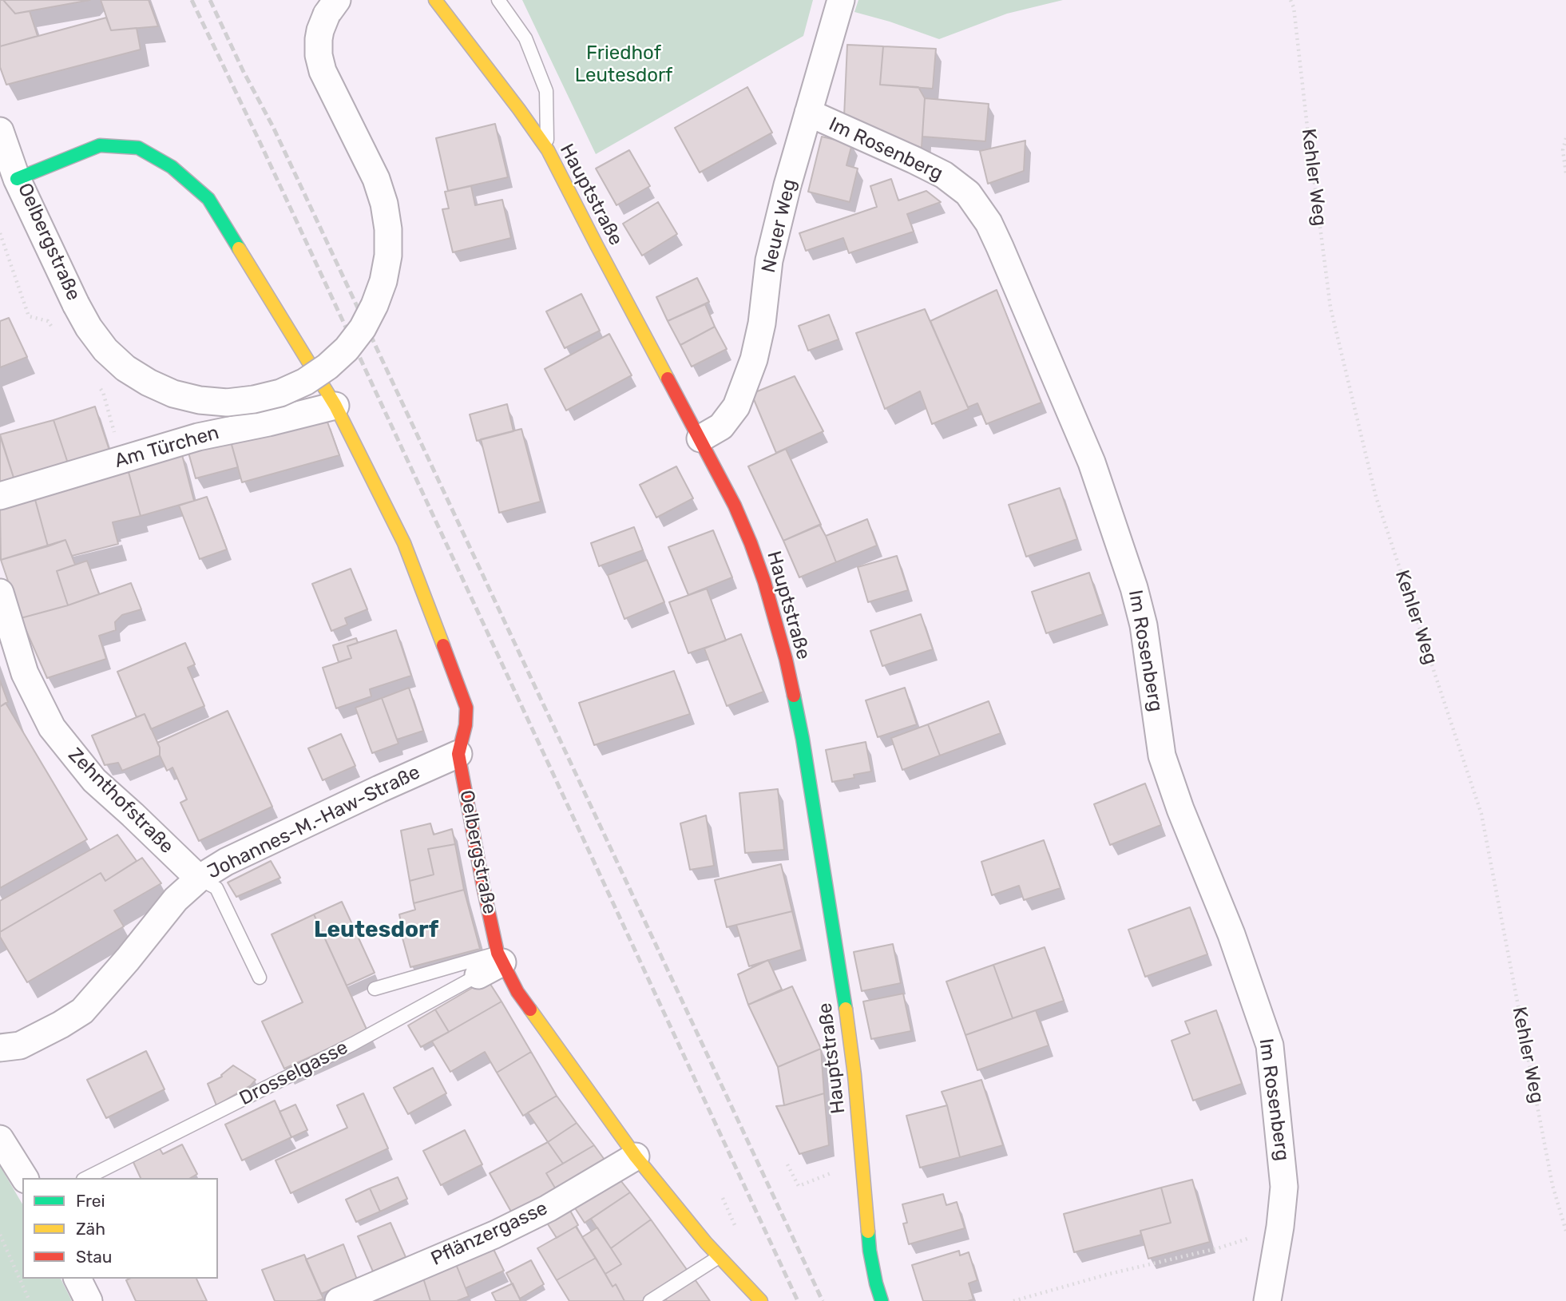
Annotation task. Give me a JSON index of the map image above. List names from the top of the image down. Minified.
{"streets":{"street":["Im Rosenberg","Hauptstraße","Neuer Weg","Oelbergstraße","Am Türchen","Zehnthofstraße","Johannes-M.-Haw-Straße","Drosselgasse","Pflänzergasse"],"path":["Kehler Weg"]},"crossings":[["Im Rosenberg","Neuer Weg"],["Hauptstraße","Neuer Weg"],["Oelbergstraße","Am Türchen"],["Oelbergstraße","Johannes-M.-Haw-Straße"],["Oelbergstraße","Drosselgasse"],["Oelbergstraße","Pflänzergasse"],["Zehnthofstraße","Johannes-M.-Haw-Straße"]],"districts":["Leutesdorf"],"parks":["Friedhof Leutesdorf"],"legend":["Frei","Zäh","Stau"]}
